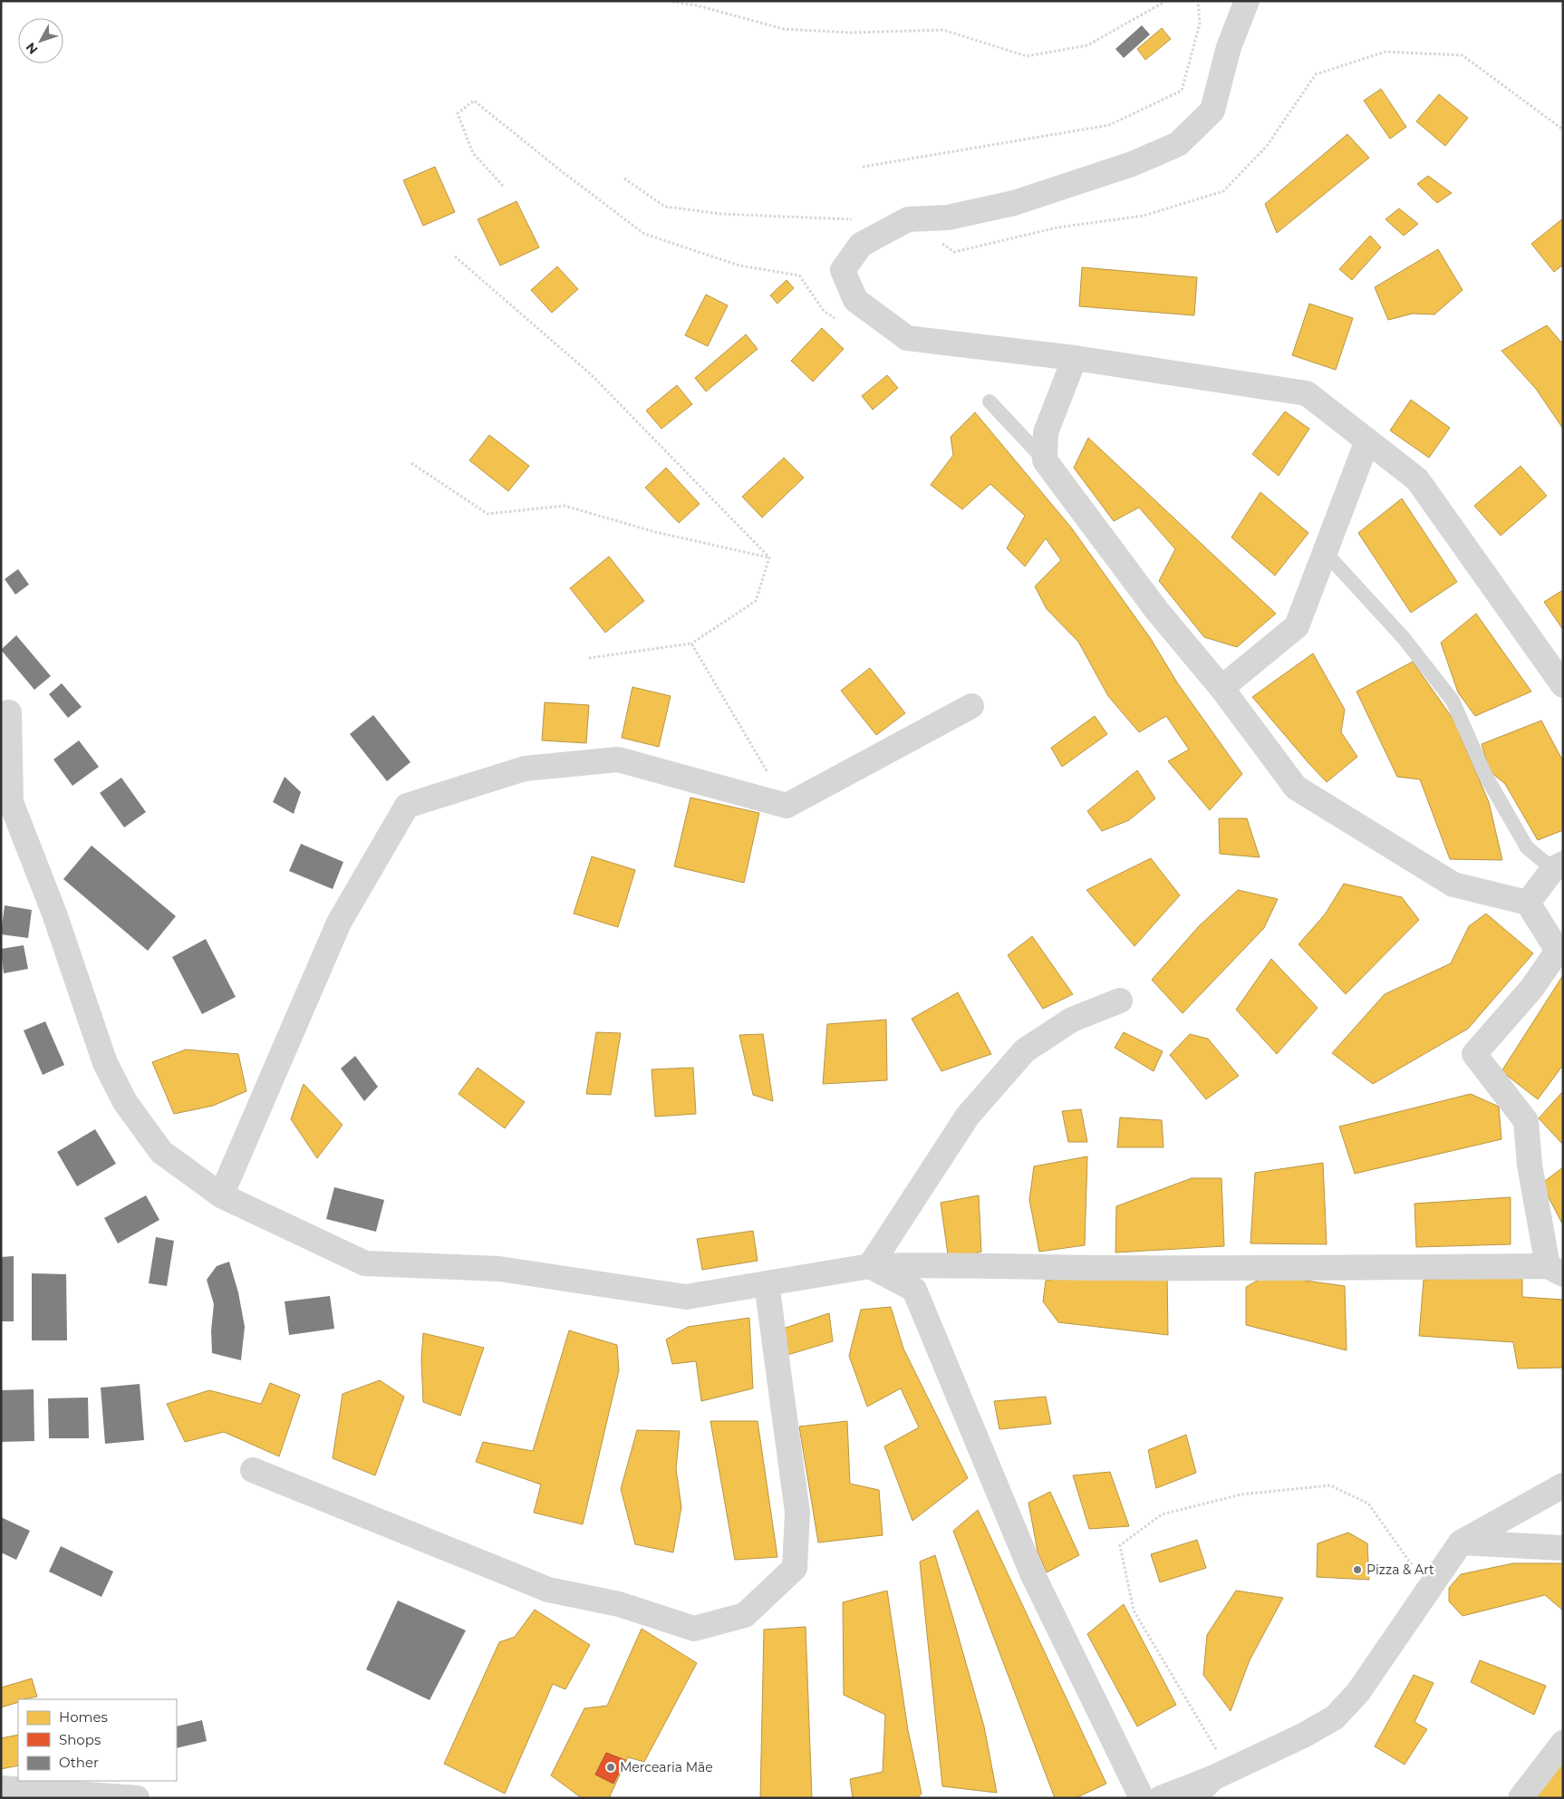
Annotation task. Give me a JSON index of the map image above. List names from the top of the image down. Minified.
{"places":["Pizza & Art","Mercearia Mãe"],"legend":["Homes","Shops","Other"],"north":"bottom left"}
